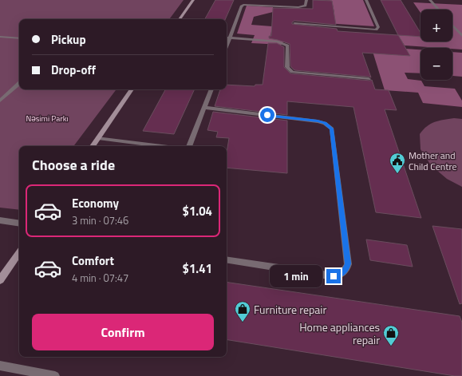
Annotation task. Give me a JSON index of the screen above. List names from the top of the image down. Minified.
{"parks":["Nəsimi Parkı"],"places":{"public building":["Mother and Child Centre"],"shop":["Furniture repair","Home appliances repair"]},"page":{"map_buttons":["+","−"],"banner":["Pickup","Drop-off"],"heading":"Choose a ride","list":[{"name":"Economy","note":"3 min · 07:46","value":"$1.04"},{"name":"Comfort","note":"4 min · 07:47","value":"$1.41"}],"bubble":"1 min","buttons":"Confirm"}}
